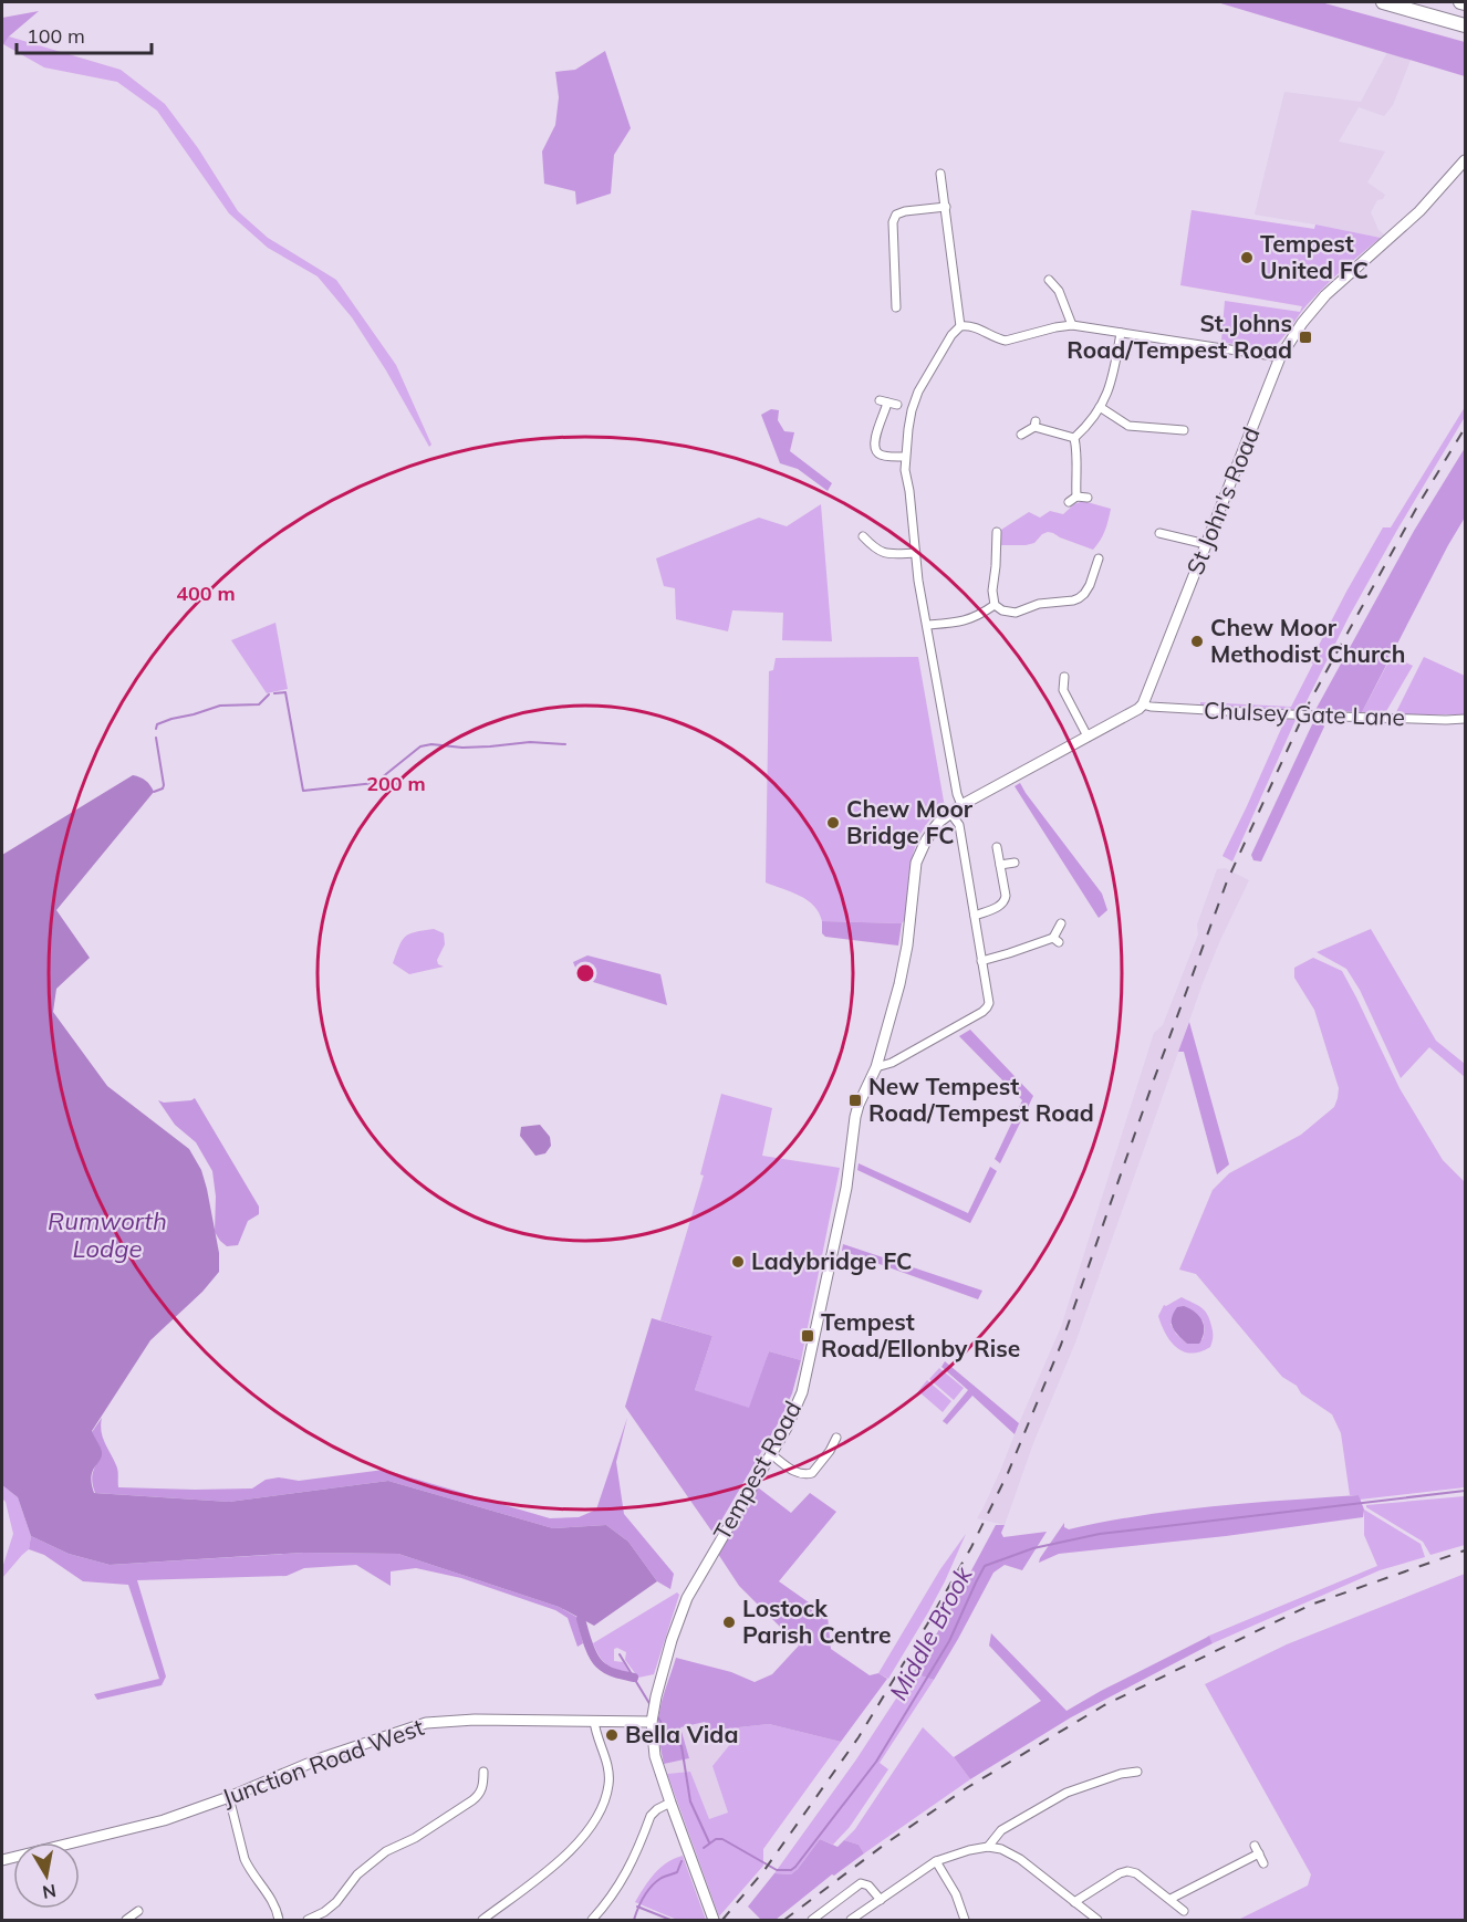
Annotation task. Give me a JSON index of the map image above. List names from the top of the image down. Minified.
{"streets":{"street":["St John's Road","Chulsey Gate Lane","Tempest Road","Junction Road West"]},"crossings":[["St John's Road","Chulsey Gate Lane"],["Tempest Road","Junction Road West"]],"water":["Rumworth Lodge","Middle Brook"],"places":{"other":["Tempest United FC","Chew Moor Methodist Church","Chew Moor Bridge FC","Ladybridge FC","Lostock Parish Centre","Bella Vida"],"transit":["St.Johns Road/Tempest Road","New Tempest Road/Tempest Road","Tempest Road/Ellonby Rise"]},"scale_bar":"100 m","north":"bottom","rings":["400 m","200 m"]}
